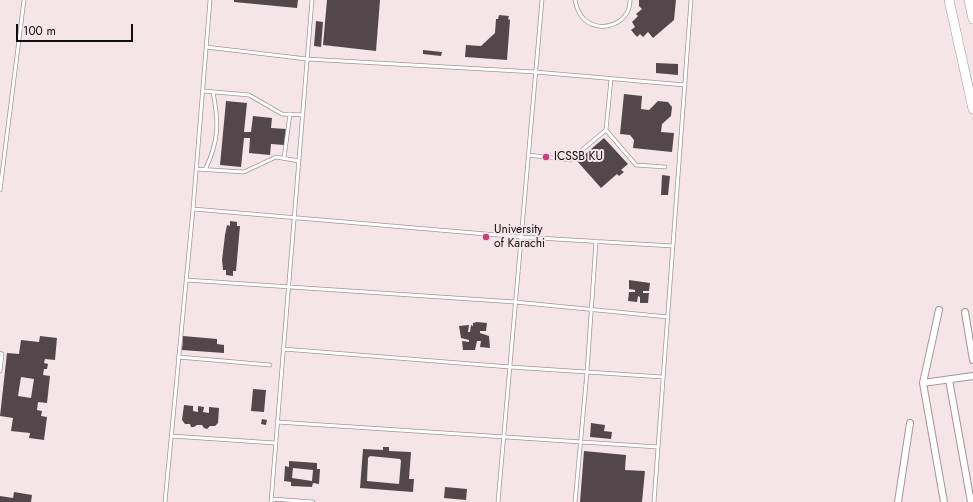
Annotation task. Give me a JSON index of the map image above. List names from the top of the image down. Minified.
{"places":["ICSSB KU","University of Karachi"],"scale_bar":"100 m"}
